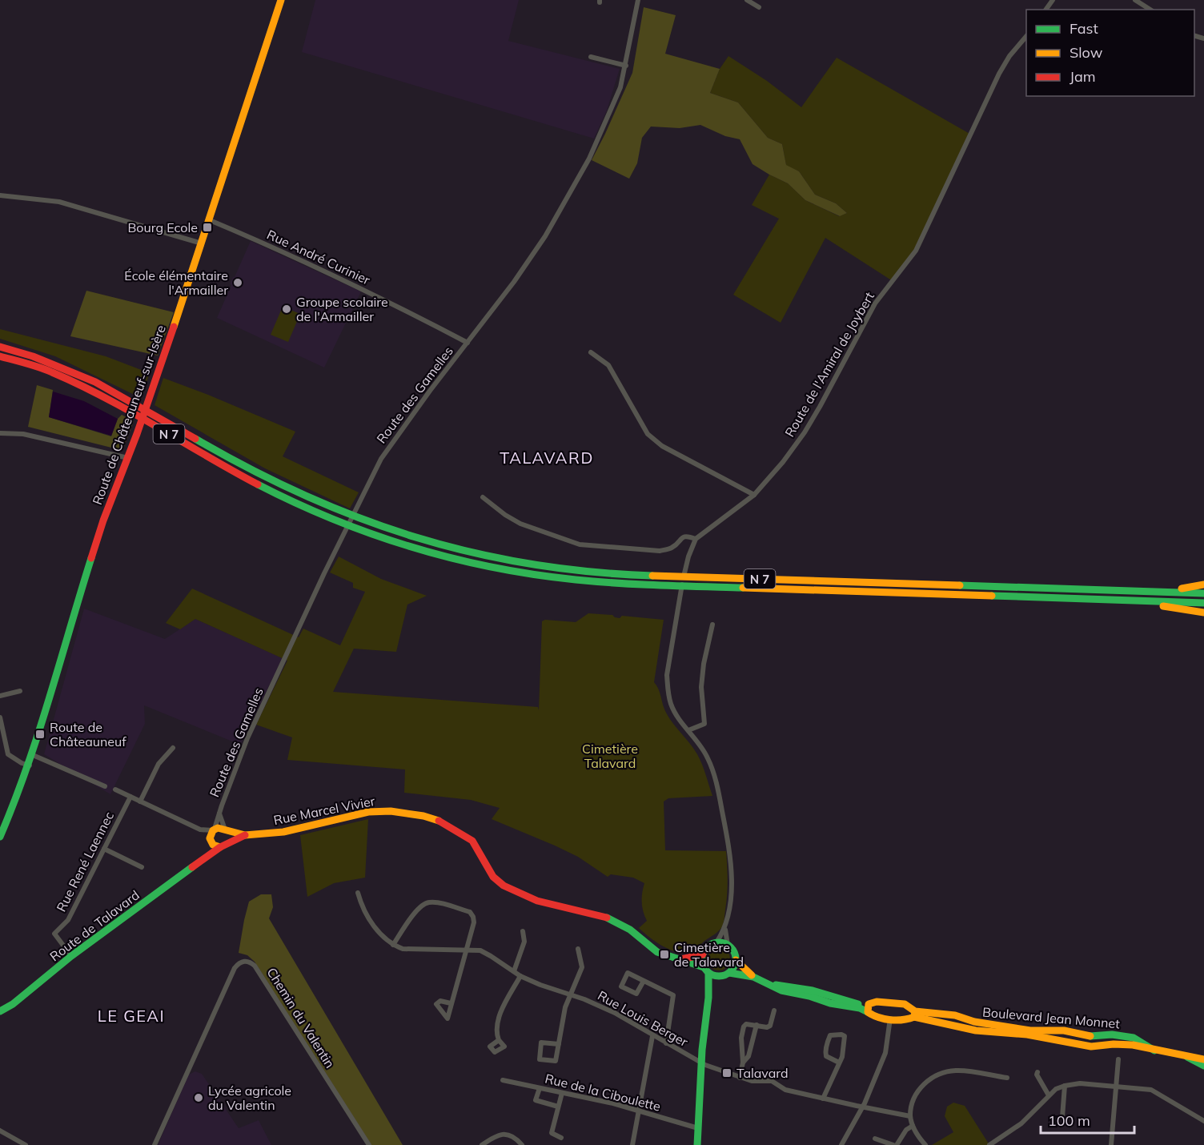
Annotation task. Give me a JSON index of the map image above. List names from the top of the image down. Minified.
{"streets":{"main road":["Route de Châteauneuf-sur-Isère","N 7","Rue Marcel Vivier","Route de Talavard","Boulevard Jean Monnet"],"street":["Rue André Curinier","Route de l'Amiral de Joybert","Route des Gamelles","Rue René Laennec","Chemin du Valentin","Rue Louis Berger","Rue de la Ciboulette"]},"crossings":[["Rue André Curinier","Route des Gamelles"],["Rue André Curinier","Route de Châteauneuf-sur-Isère"],["Route des Gamelles","Rue Marcel Vivier"],["Route des Gamelles","Route de Talavard"],["Rue Marcel Vivier","Route de Talavard"],["Rue Marcel Vivier","Boulevard Jean Monnet"],["Rue René Laennec","Route de Talavard"]],"districts":["TALAVARD","LE GEAI"],"parks":["Cimetière Talavard"],"places":{"transit":["Bourg Ecole","Route de Châteauneuf","Cimetière de Talavard","Talavard"],"other":["École élémentaire l'Armailler","Groupe scolaire de l'Armailler","Lycée agricole du Valentin"]},"legend":["Fast","Slow","Jam"],"scale_bar":"100 m"}
